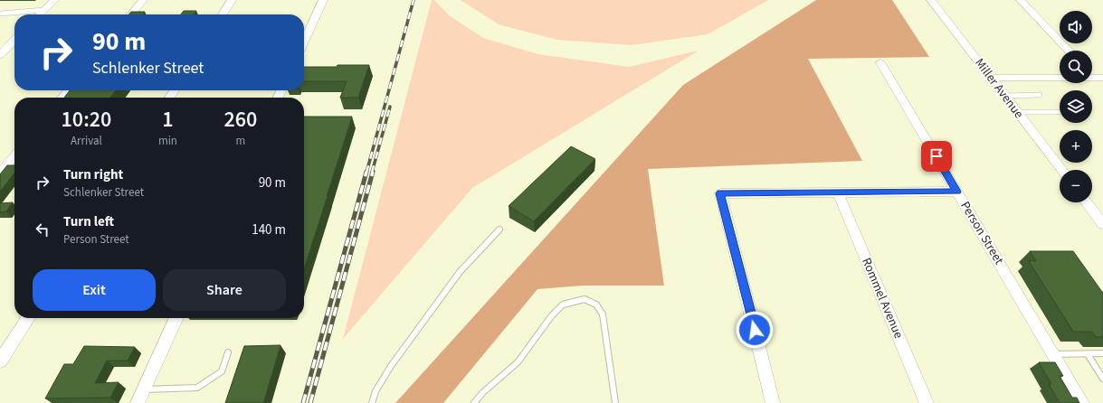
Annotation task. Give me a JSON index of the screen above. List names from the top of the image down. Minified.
{"streets":{"street":["Miller Avenue","Person Street","Rommel Avenue"]},"page":{"map_buttons":["+","−"],"turn":["90 m","Schlenker Street"],"eta":["10:20","Arrival","1","min","260","m"],"list":[{"name":"Turn right","note":"Schlenker Street","value":"90 m"},{"name":"Turn left","note":"Person Street","value":"140 m"}],"buttons":["Exit","Share"]}}
